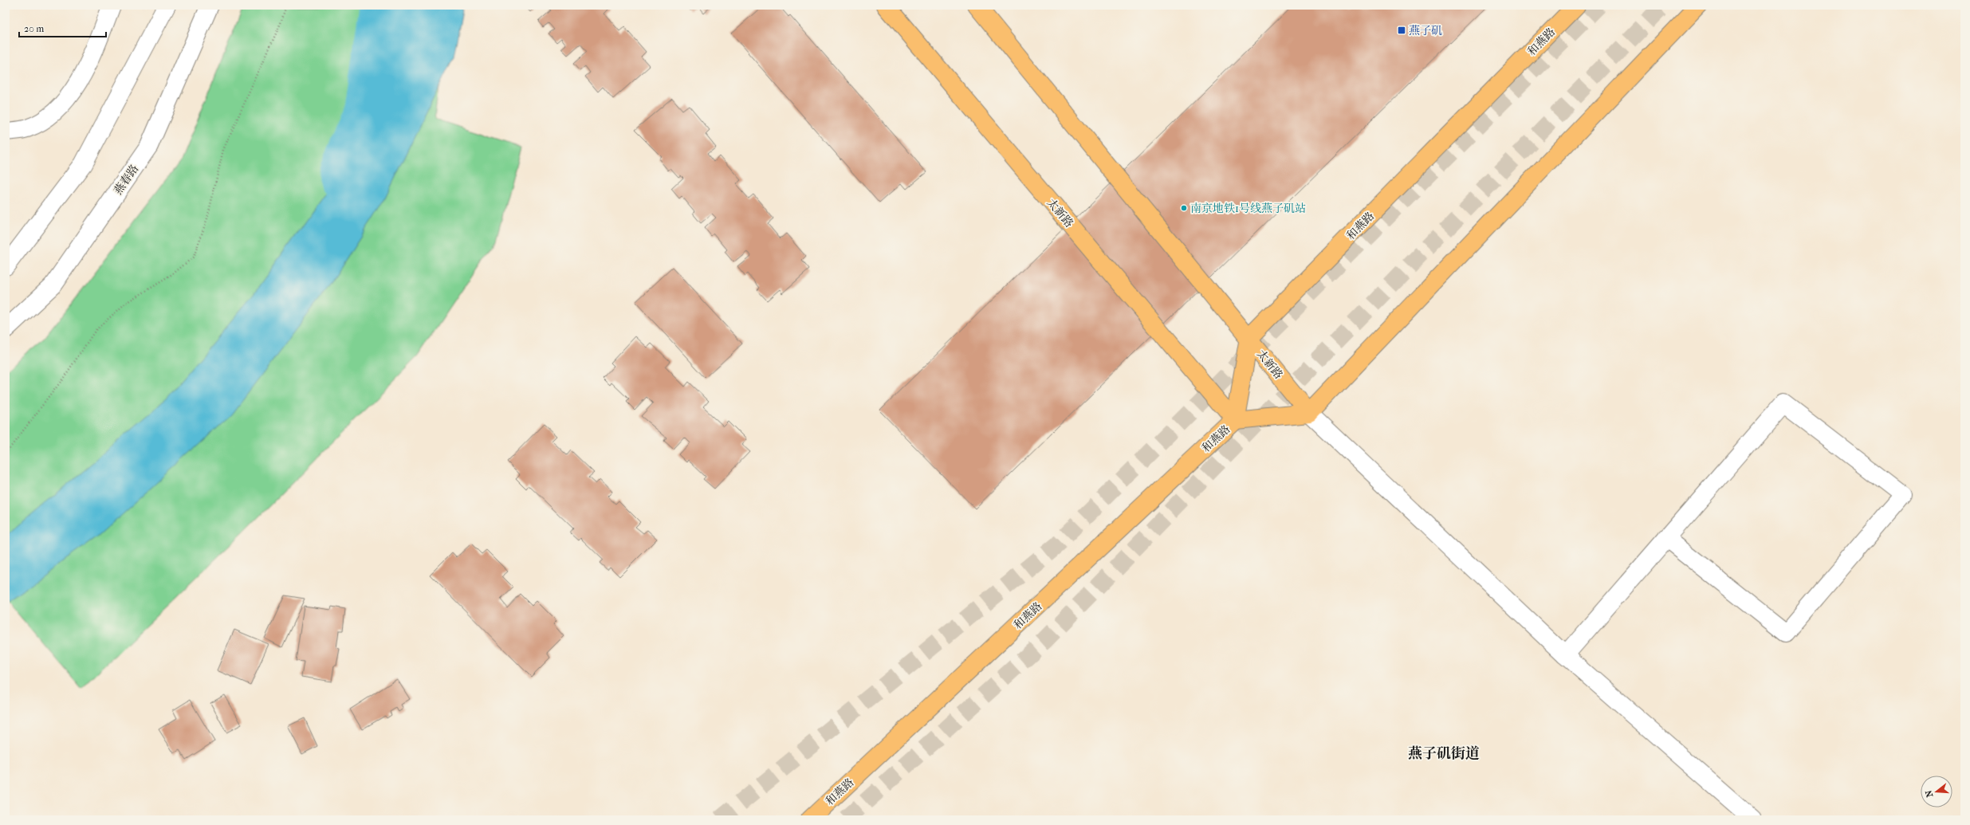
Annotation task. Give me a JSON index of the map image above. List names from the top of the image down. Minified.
{"streets":{"main road":["和燕路","太新路"],"street":["燕春路"]},"crossings":[["和燕路","太新路"]],"districts":["燕子矶街道"],"places":{"transit":["燕子矶"],"other":["南京地铁1号线燕子矶站"]},"scale_bar":"20 m","north":"left"}
